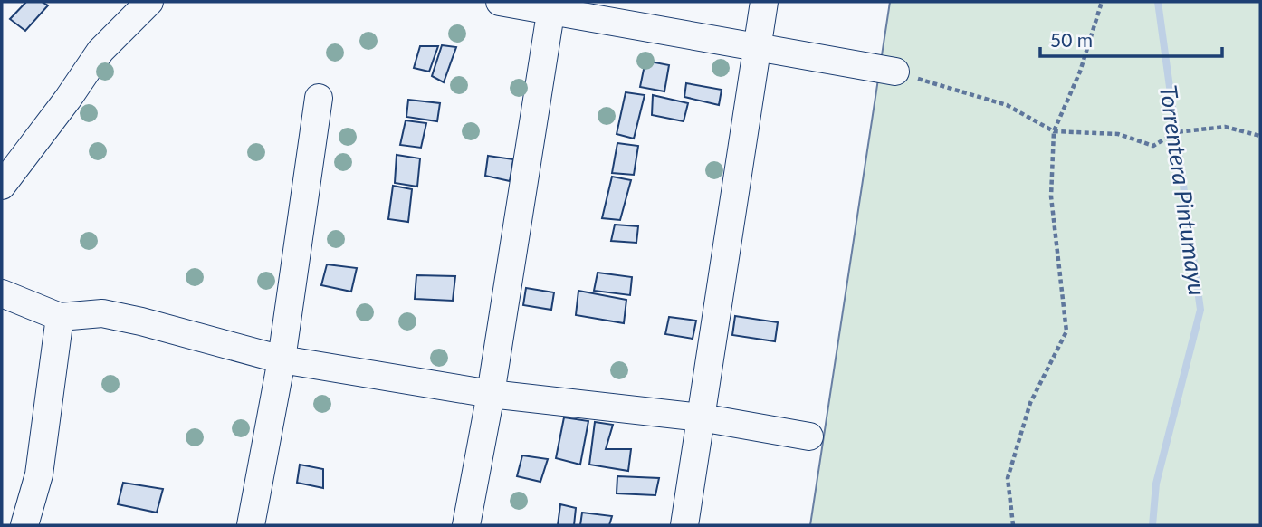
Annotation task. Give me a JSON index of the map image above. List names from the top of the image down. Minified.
{"water":["Torrentera Pintumayu"],"scale_bar":"50 m"}
